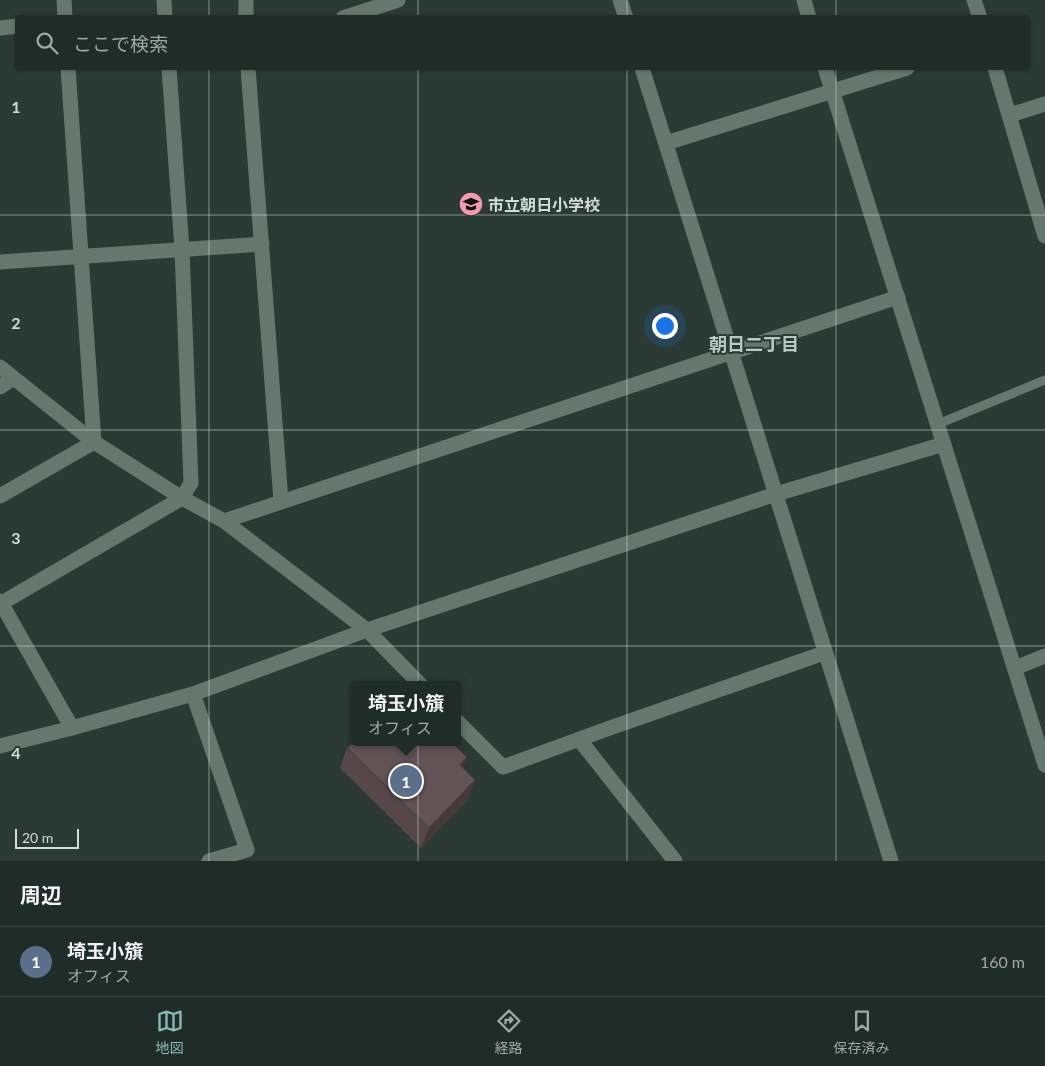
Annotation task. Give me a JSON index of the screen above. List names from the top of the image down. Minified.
{"districts":["朝日二丁目"],"places":{"school or university":["市立朝日小学校"]},"scale_bar":"20 m","page":{"search":"ここで検索","popup":["埼玉小籏","オフィス"],"pins":"1","scale":"20 m","heading":"周辺","list":[{"mark":"1","name":"埼玉小籏","note":"オフィス","value":"160 m"}],"nav":["地図","経路","保存済み"]},"grid":{"rows":["1","2","3","4"]}}
